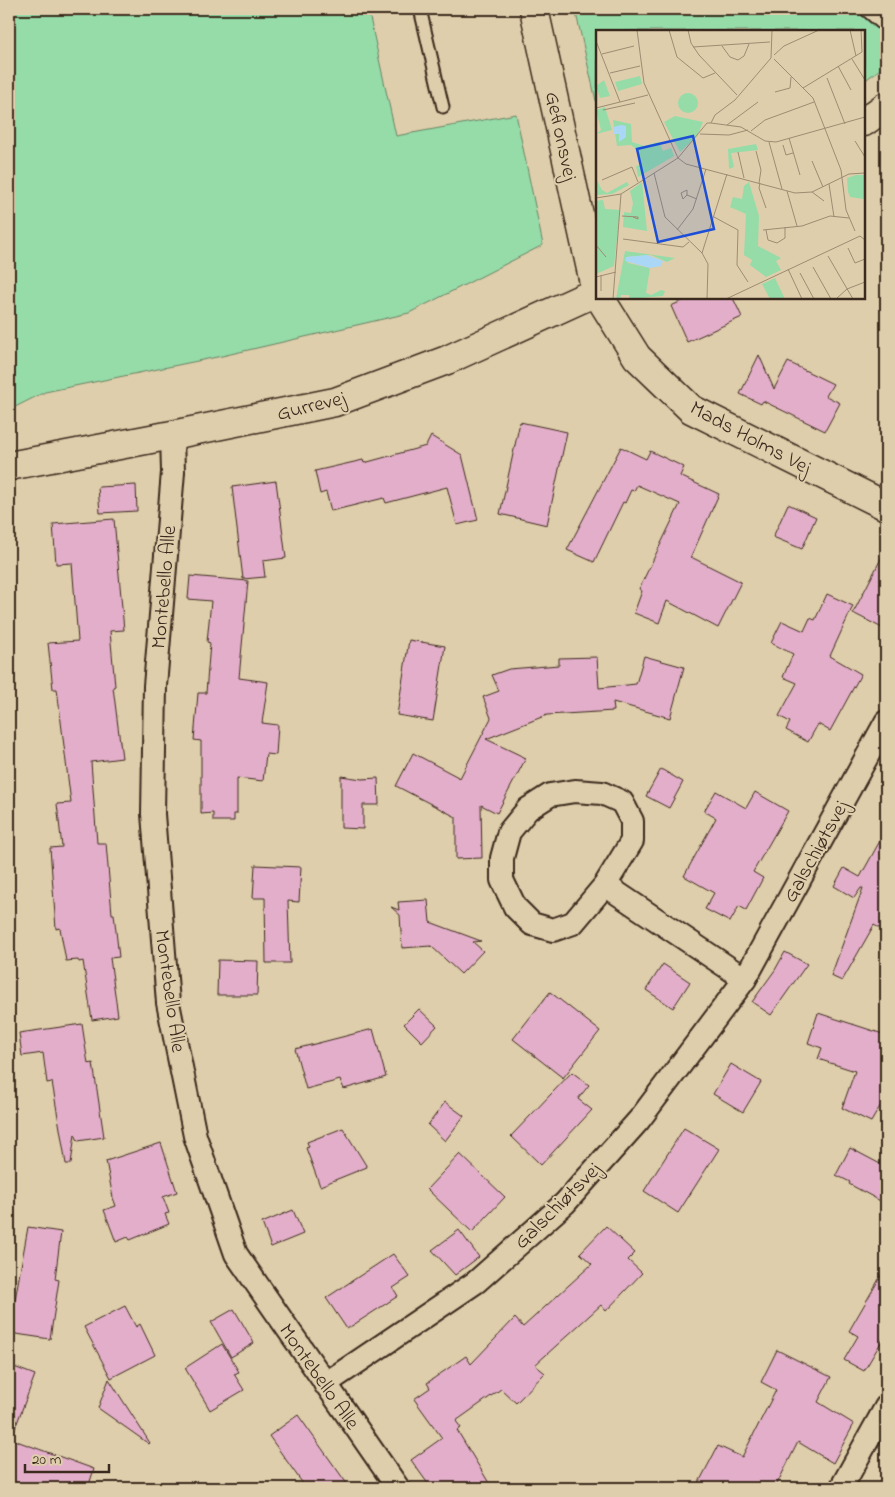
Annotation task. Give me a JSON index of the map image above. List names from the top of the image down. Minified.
{"streets":{"main road":["Gefionsvej","Gurrevej","Mads Holms Vej"],"street":["Montebello Alle","Galschiøtsvej"]},"crossings":[["Gurrevej","Montebello Alle"],["Montebello Alle","Galschiøtsvej"]],"scale_bar":"20 m"}
